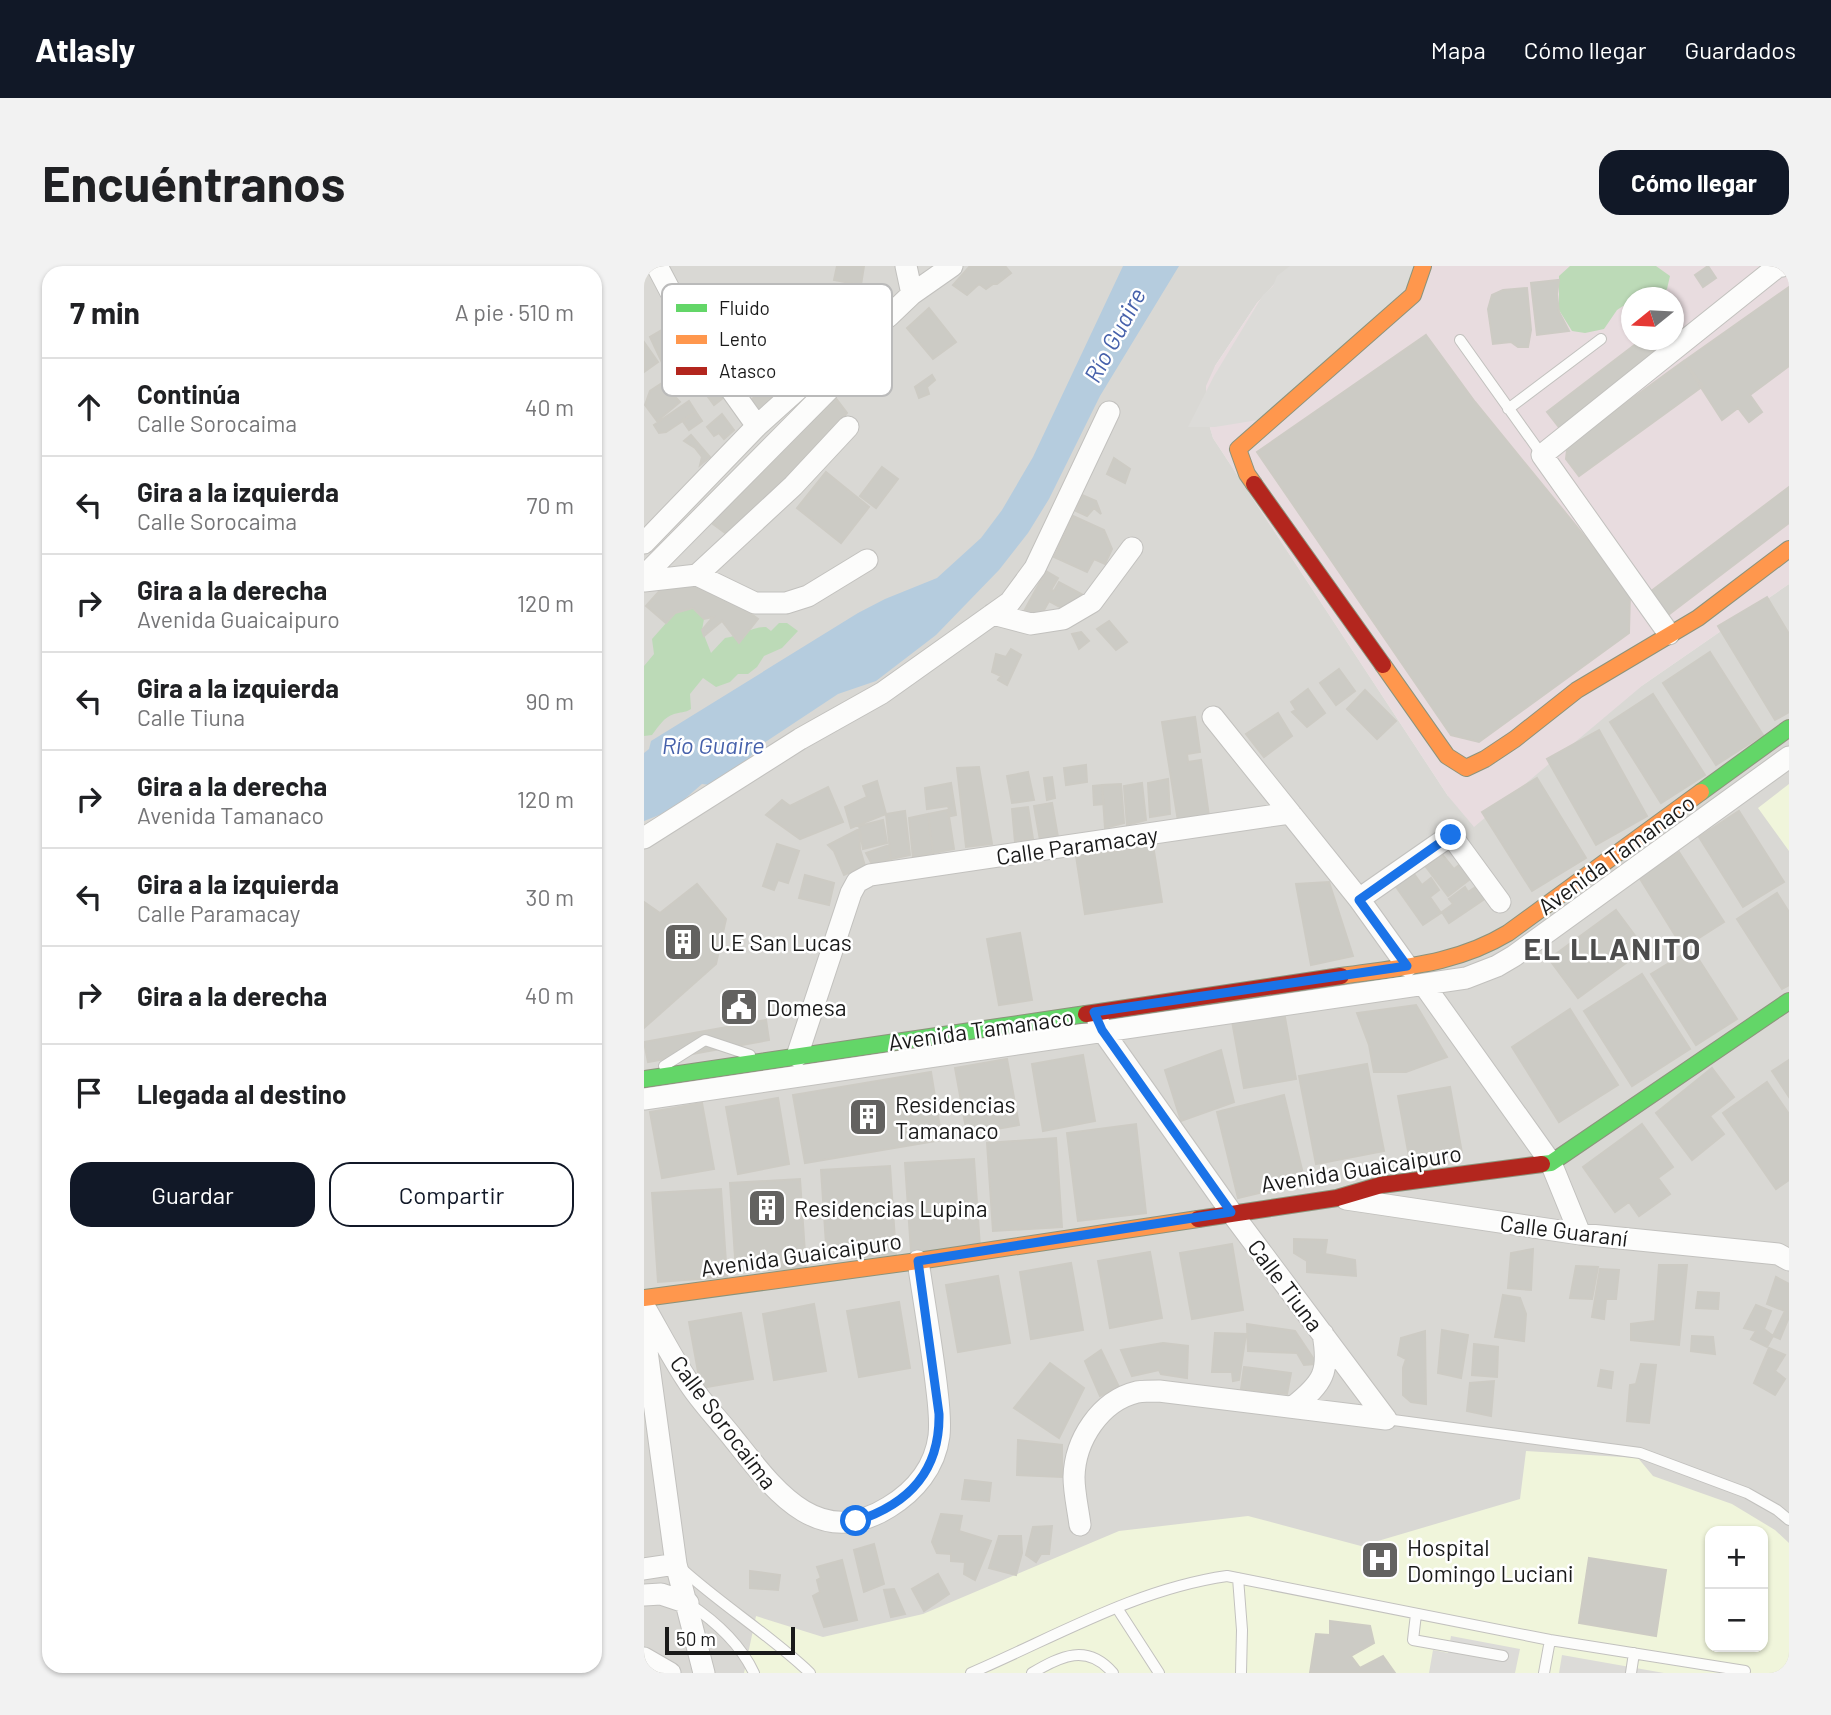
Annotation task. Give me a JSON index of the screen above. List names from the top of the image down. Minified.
{"streets":{"street":["Calle Paramacay","Avenida Tamanaco","Avenida Guaicaipuro","Calle Guaraní","Calle Tiuna","Calle Sorocaima"]},"crossings":[["Calle Paramacay","Avenida Tamanaco"],["Avenida Tamanaco","Calle Tiuna"],["Avenida Guaicaipuro","Calle Guaraní"],["Avenida Guaicaipuro","Calle Tiuna"],["Avenida Guaicaipuro","Calle Sorocaima"]],"districts":["EL LLANITO"],"water":["Río Guaire"],"places":{"building":["U.E San Lucas","Residencias Tamanaco","Residencias Lupina"],"public building":["Domesa"],"hospital":["Hospital Domingo Luciani"]},"legend":["Fluido","Lento","Atasco"],"scale_bar":"50 m","north":"left","page":{"header":"Atlasly","nav":["Mapa","Cómo llegar","Guardados"],"buttons":["Cómo llegar",["Guardar","Compartir"]],"title":"Encuéntranos","heading":["7 min","A pie · 510 m"],"list":[["Continúa","Calle Sorocaima","40 m"],["Gira a la izquierda","Calle Sorocaima","70 m"],["Gira a la derecha","Avenida Guaicaipuro","120 m"],["Gira a la izquierda","Calle Tiuna","90 m"],["Gira a la derecha","Avenida Tamanaco","120 m"],["Gira a la izquierda","Calle Paramacay","30 m"],["Gira a la derecha","40 m"],"Llegada al destino"],"map_buttons":["+","−"],"scale":"50 m"}}
